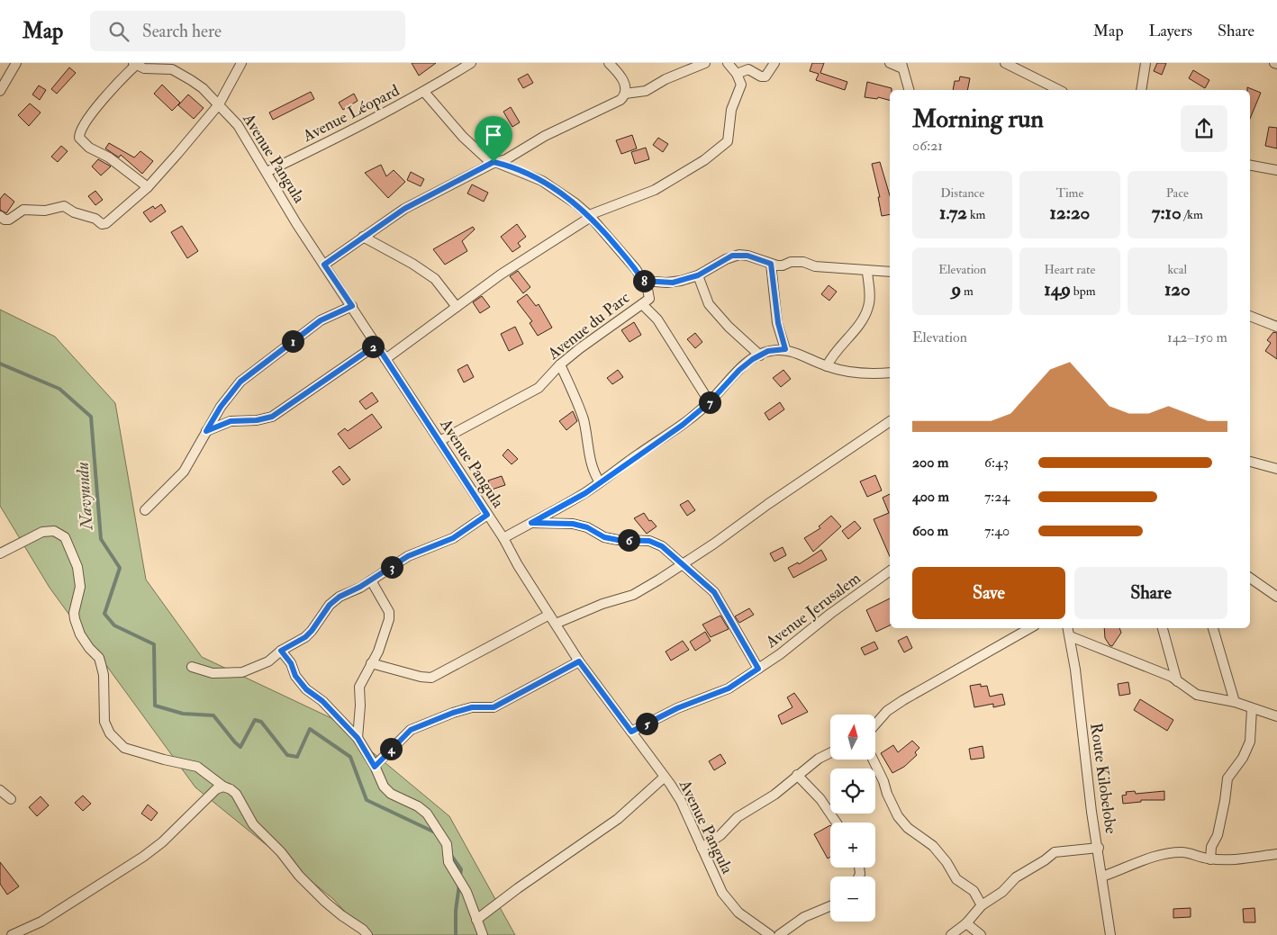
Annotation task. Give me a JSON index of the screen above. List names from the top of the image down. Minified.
{"streets":{"street":["Avenue Léopard","Avenue Pangula","Avenue du Parc","Avenue Jerusalem","Route Kilobelobe"]},"crossings":[["Avenue Léopard","Avenue Pangula"],["Avenue Léopard","Avenue du Parc"],["Avenue Pangula","Avenue du Parc"],["Avenue Pangula","Avenue Jerusalem"]],"water":["Navyundu"],"north":"top","page":{"header":"Map","search":"Search here","nav":["Map","Layers","Share"],"heading":["Morning run","06:21"],"stats":[["Distance","1.72 km"],["Time","12:20"],["Pace","7:10 /km"],["Elevation","9 m"],["Heart rate","149 bpm"],["kcal","120"]],"pins":["8","1","2","7","6","3","5","4"],"chart":["Elevation","142–150 m"],"list":[{"name":"200 m","note":"6:43"},{"name":"400 m","note":"7:24"},{"name":"600 m","note":"7:40"}],"buttons":["Save","Share"],"map_buttons":["+","−"]}}
